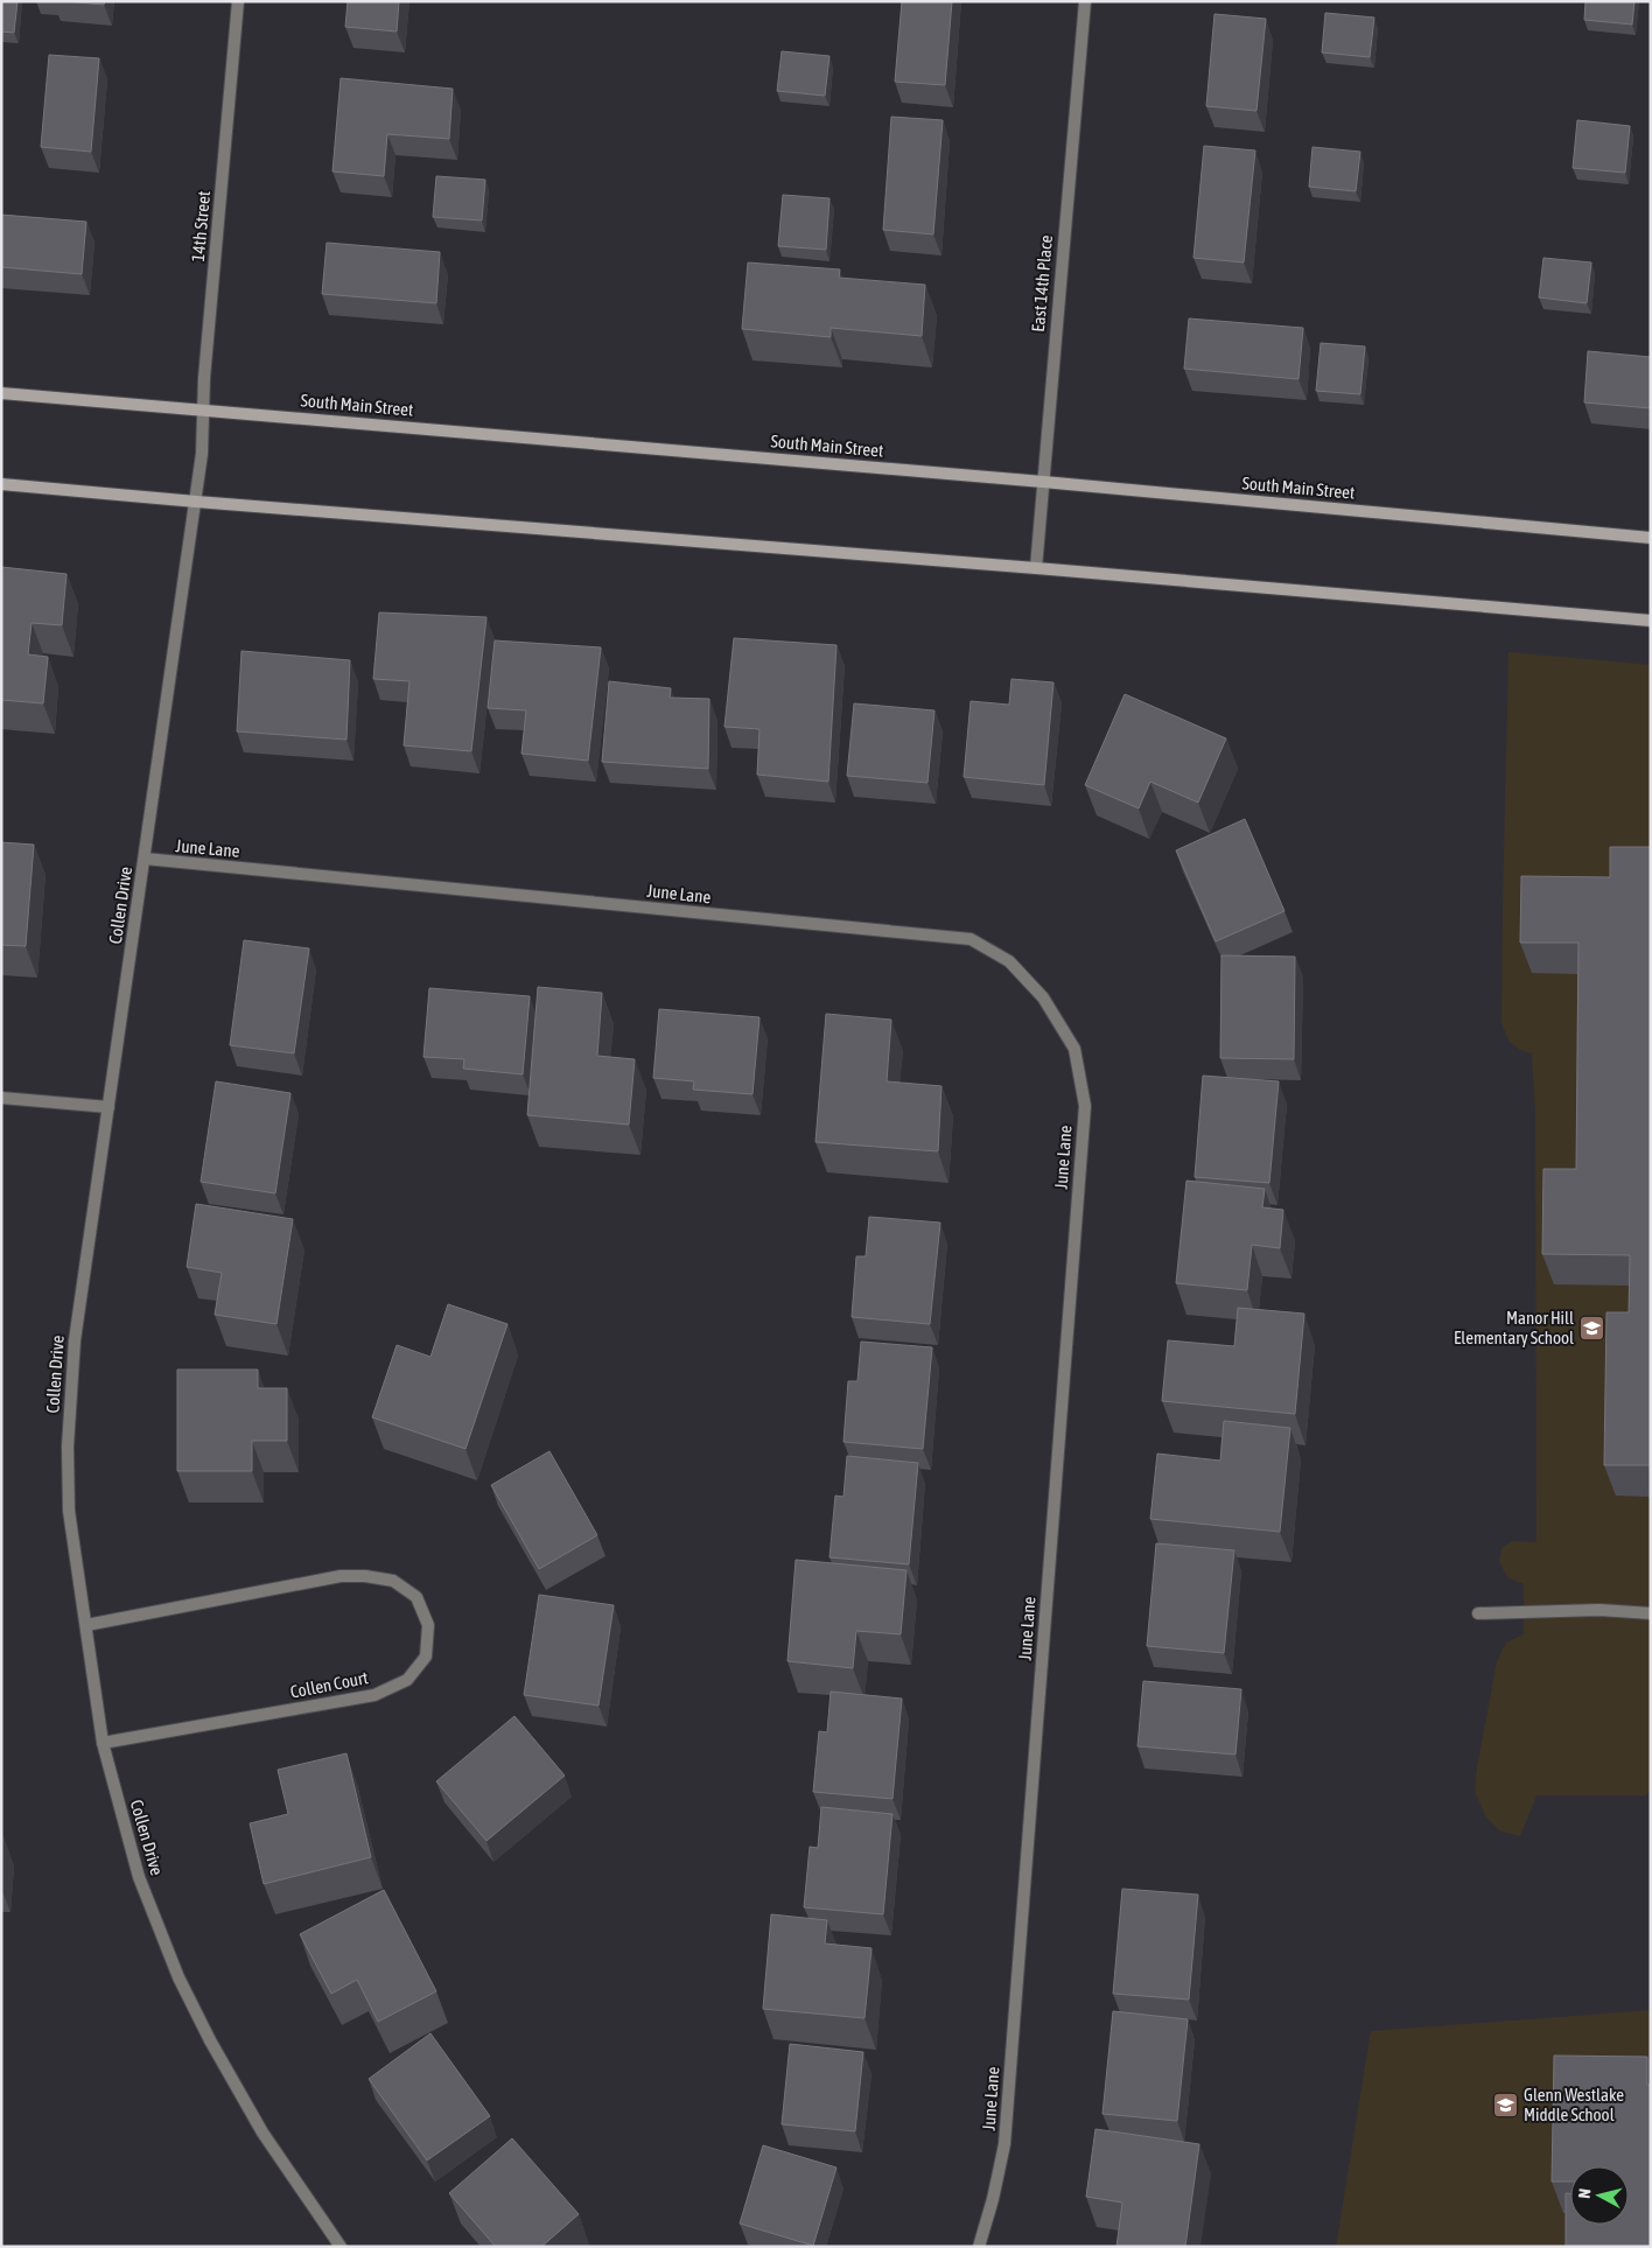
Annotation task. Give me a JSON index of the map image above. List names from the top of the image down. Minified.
{"streets":{"street":["14th Street","East 14th Place","South Main Street","June Lane","Collen Drive","Collen Court"]},"crossings":[["14th Street","South Main Street"],["14th Street","Collen Drive"],["East 14th Place","South Main Street"],["June Lane","Collen Drive"],["Collen Drive","Collen Court"]],"places":{"school or university":["Manor Hill Elementary School","Glenn Westlake Middle School"]},"north":"left"}
